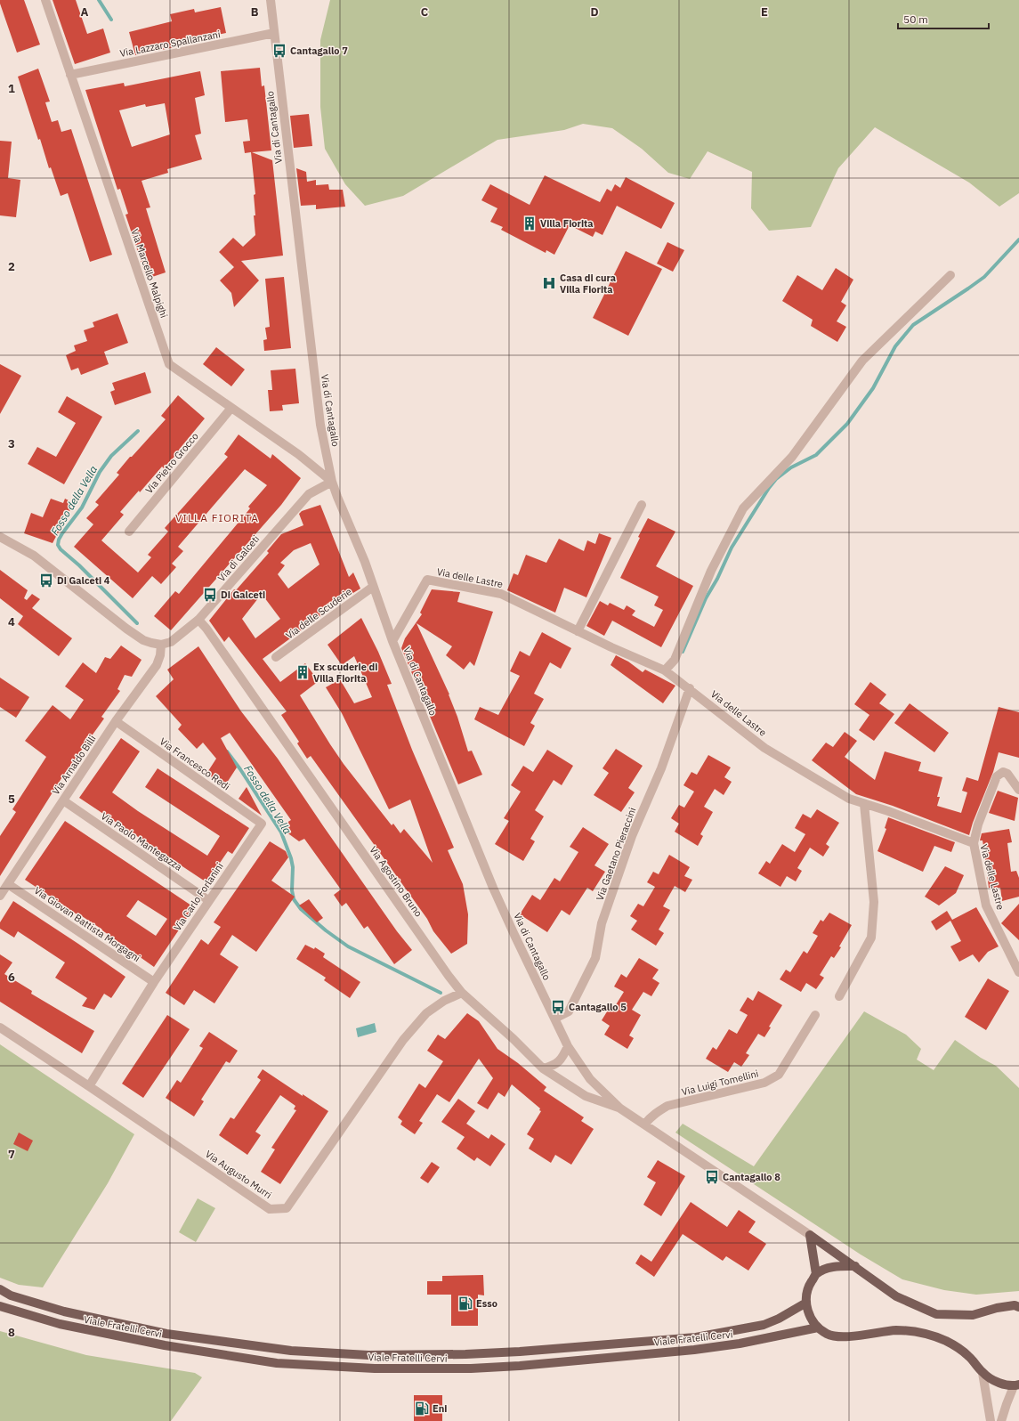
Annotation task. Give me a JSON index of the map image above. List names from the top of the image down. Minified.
{"streets":{"main road":["Viale Fratelli Cervi"],"street":["Via Lazzaro Spallanzani","Via di Cantagallo","Via Marcello Malpighi","Via Pietro Grocco","Via di Galceti","Via delle Lastre","Via delle Scuderie","Via Francesco Redi","Via Arnaldo Billi","Via Paolo Mantegazza","Via Gaetano Pieraccini","Via Agostino Bruno","Via Carlo Forlanini","Via Giovan Battista Morgagni","Via Luigi Tomellini","Via Augusto Murri"]},"crossings":[["Via Lazzaro Spallanzani","Via di Cantagallo"],["Via Lazzaro Spallanzani","Via Marcello Malpighi"],["Via di Cantagallo","Via Marcello Malpighi"],["Via di Cantagallo","Via di Galceti"],["Via di Cantagallo","Via delle Lastre"],["Via di Cantagallo","Via delle Scuderie"],["Via di Cantagallo","Via Gaetano Pieraccini"],["Via di Cantagallo","Via Agostino Bruno"],["Via di Cantagallo","Via Luigi Tomellini"],["Via Marcello Malpighi","Via Pietro Grocco"],["Via Marcello Malpighi","Via di Galceti"],["Via di Galceti","Via Arnaldo Billi"],["Via di Galceti","Via Agostino Bruno"],["Via delle Lastre","Via Gaetano Pieraccini"],["Via Francesco Redi","Via Arnaldo Billi"],["Via Francesco Redi","Via Carlo Forlanini"],["Via Arnaldo Billi","Via Paolo Mantegazza"],["Via Arnaldo Billi","Via Giovan Battista Morgagni"],["Via Paolo Mantegazza","Via Carlo Forlanini"],["Via Agostino Bruno","Via Augusto Murri"],["Via Carlo Forlanini","Via Giovan Battista Morgagni"],["Via Carlo Forlanini","Via Augusto Murri"]],"districts":["VILLA FIORITA"],"water":["Fosso della Vella"],"places":{"bus stop":["Cantagallo 7","Di Galceti 4","Di Galceti","Cantagallo 5","Cantagallo 8"],"building":["Villa Fiorita","Ex scuderie di Villa Fiorita"],"hospital":["Casa di cura Villa Fiorita"],"fuel station":["Esso","Eni"]},"scale_bar":"50 m","grid":{"columns":["A","B","C","D","E"],"rows":["1","2","3","4","5","6","7","8"]}}
